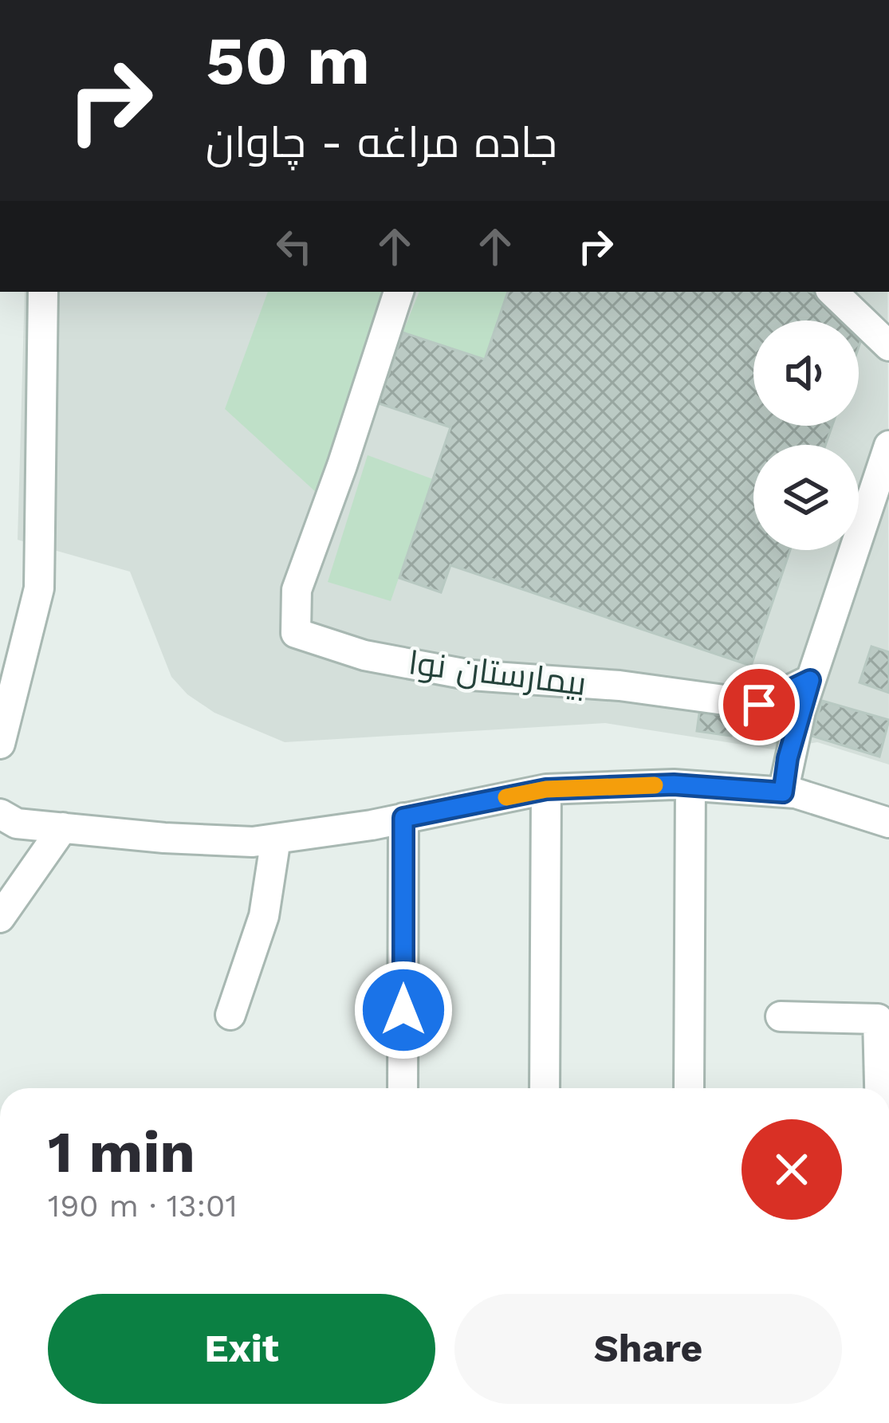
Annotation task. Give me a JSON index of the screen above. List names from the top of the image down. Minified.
{"streets":{"street":["بیمارستان نوا"]},"page":{"turn":["50 m","جاده مراغه - چاوان"],"heading":["1 min","190 m · 13:01"],"buttons":["Exit","Share"]}}
